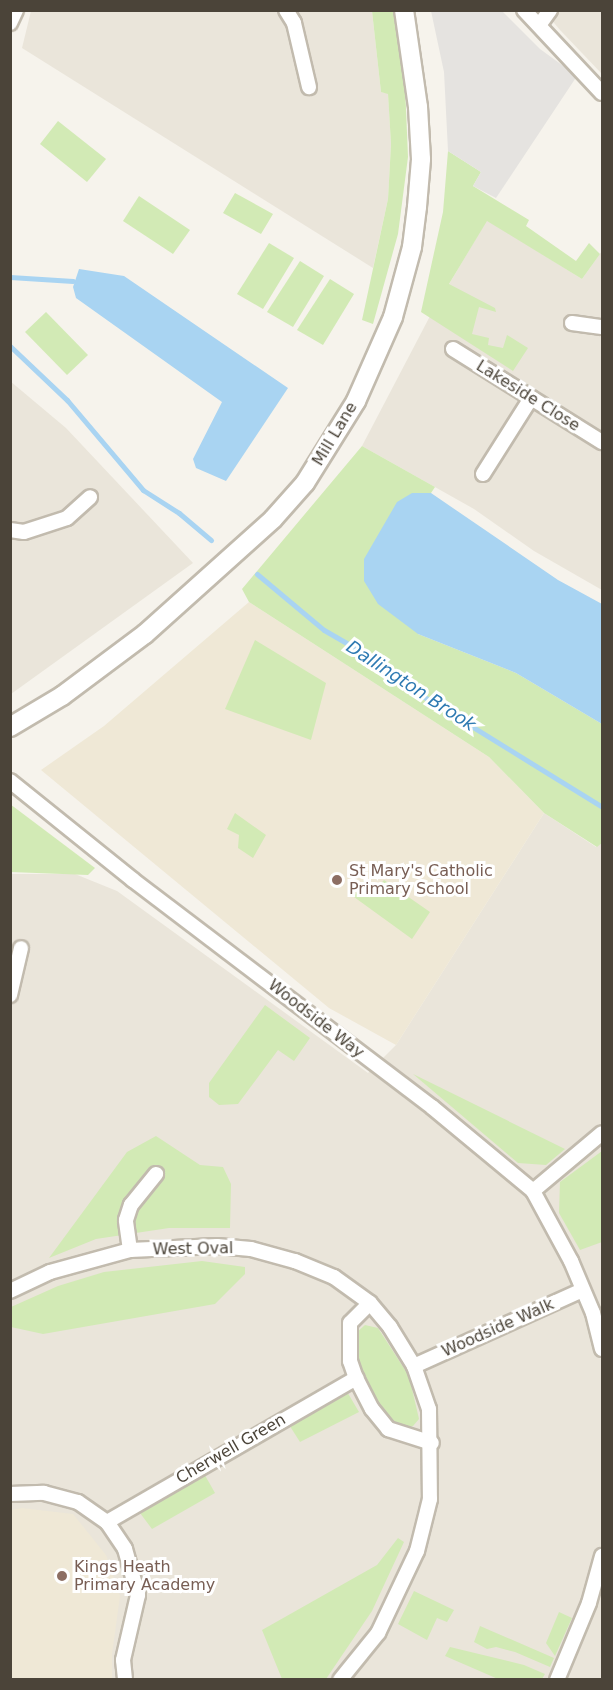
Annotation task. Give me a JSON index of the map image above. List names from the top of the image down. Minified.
{"streets":{"street":["Lakeside Close","Mill Lane","Woodside Way","West Oval","Woodside Walk","Cherwell Green"]},"crossings":[["Woodside Way","Woodside Walk"],["West Oval","Woodside Walk"]],"water":["Dallington Brook"],"places":["St Mary's Catholic Primary School","Kings Heath Primary Academy"]}
